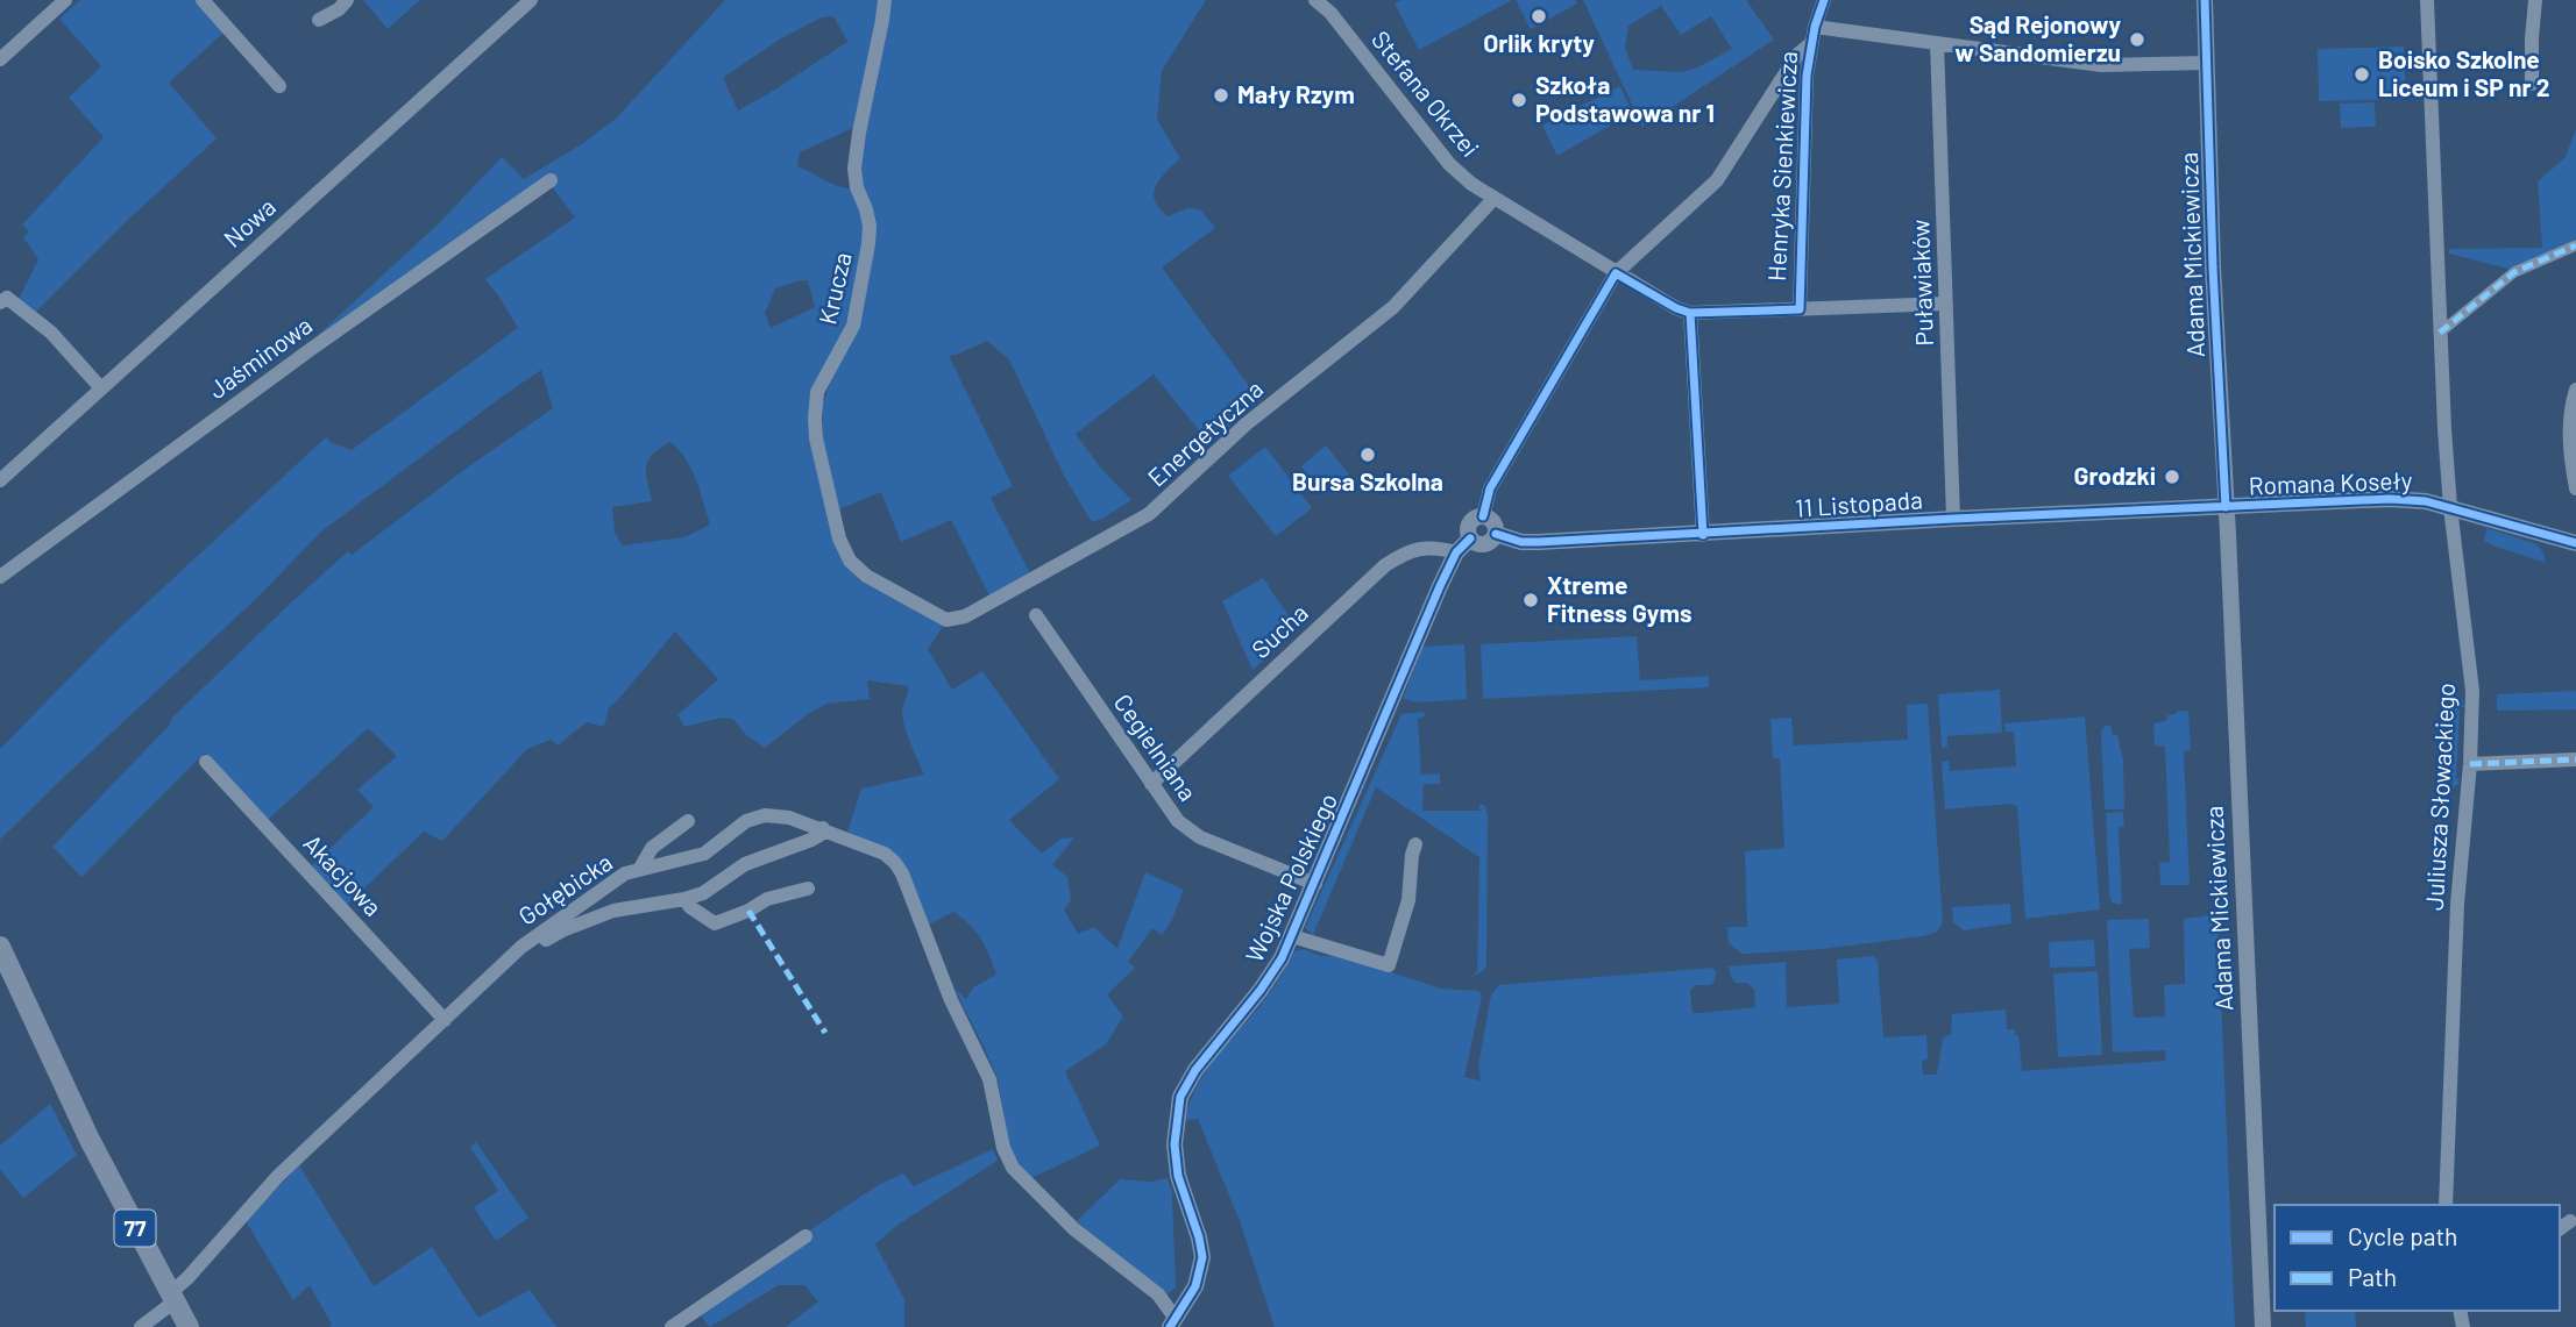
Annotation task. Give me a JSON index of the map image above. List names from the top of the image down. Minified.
{"streets":{"main road":["77"],"street":["Stefana Okrzei","Henryka Sienkiewicza","Nowa","Adama Mickiewicza","Puławiaków","Krucza","Jaśminowa","Energetyczna","Romana Koseły","11 Listopada","Sucha","Cegielniana","Juliusza Słowackiego","Akacjowa","Wojska Polskiego","Gołębicka"]},"crossings":[["Stefana Okrzei","Energetyczna"],["Adama Mickiewicza","Romana Koseły"],["Adama Mickiewicza","11 Listopada"],["Puławiaków","11 Listopada"],["Krucza","Energetyczna"],["Romana Koseły","11 Listopada"],["Romana Koseły","Juliusza Słowackiego"],["11 Listopada","Wojska Polskiego"],["Sucha","Cegielniana"],["Sucha","Wojska Polskiego"],["Cegielniana","Wojska Polskiego"],["Akacjowa","Gołębicka"],["Wojska Polskiego","Gołębicka"],["Gołębicka","77"]],"places":["Orlik kryty","Sąd Rejonowy w Sandomierzu","Boisko Szkolne Liceum i SP nr 2","Mały Rzym","Szkoła Podstawowa nr 1","Bursa Szkolna","Grodzki","Xtreme Fitness Gyms"],"legend":["Cycle path","Path"]}
